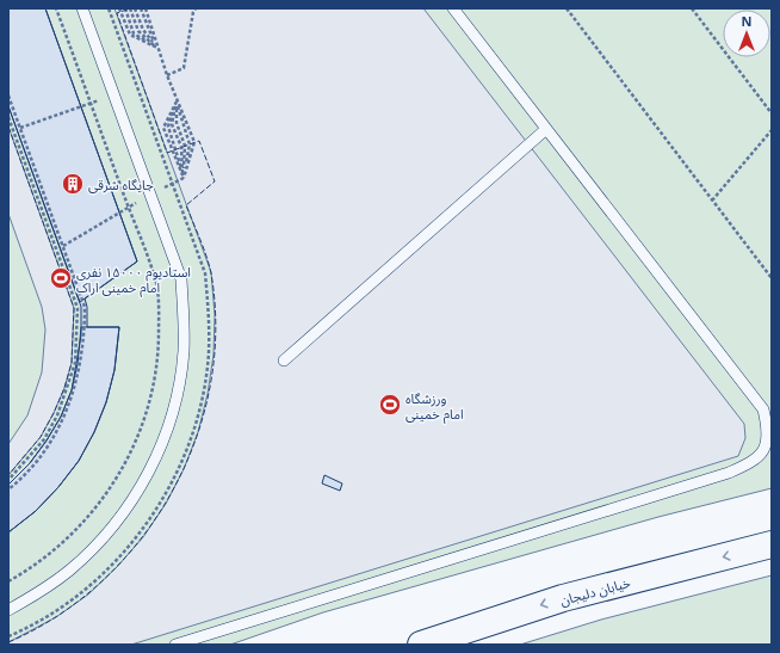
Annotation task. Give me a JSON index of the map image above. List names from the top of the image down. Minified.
{"streets":{"main road":["خیابان دلیجان"]},"one_way":["خیابان دلیجان"],"places":{"building":["جایگاه شرقی"],"sports":["استادیوم ۱۵۰۰۰ نفری امام خمینی اراک","ورزشگاه امام خمینی"]},"north":"top"}
